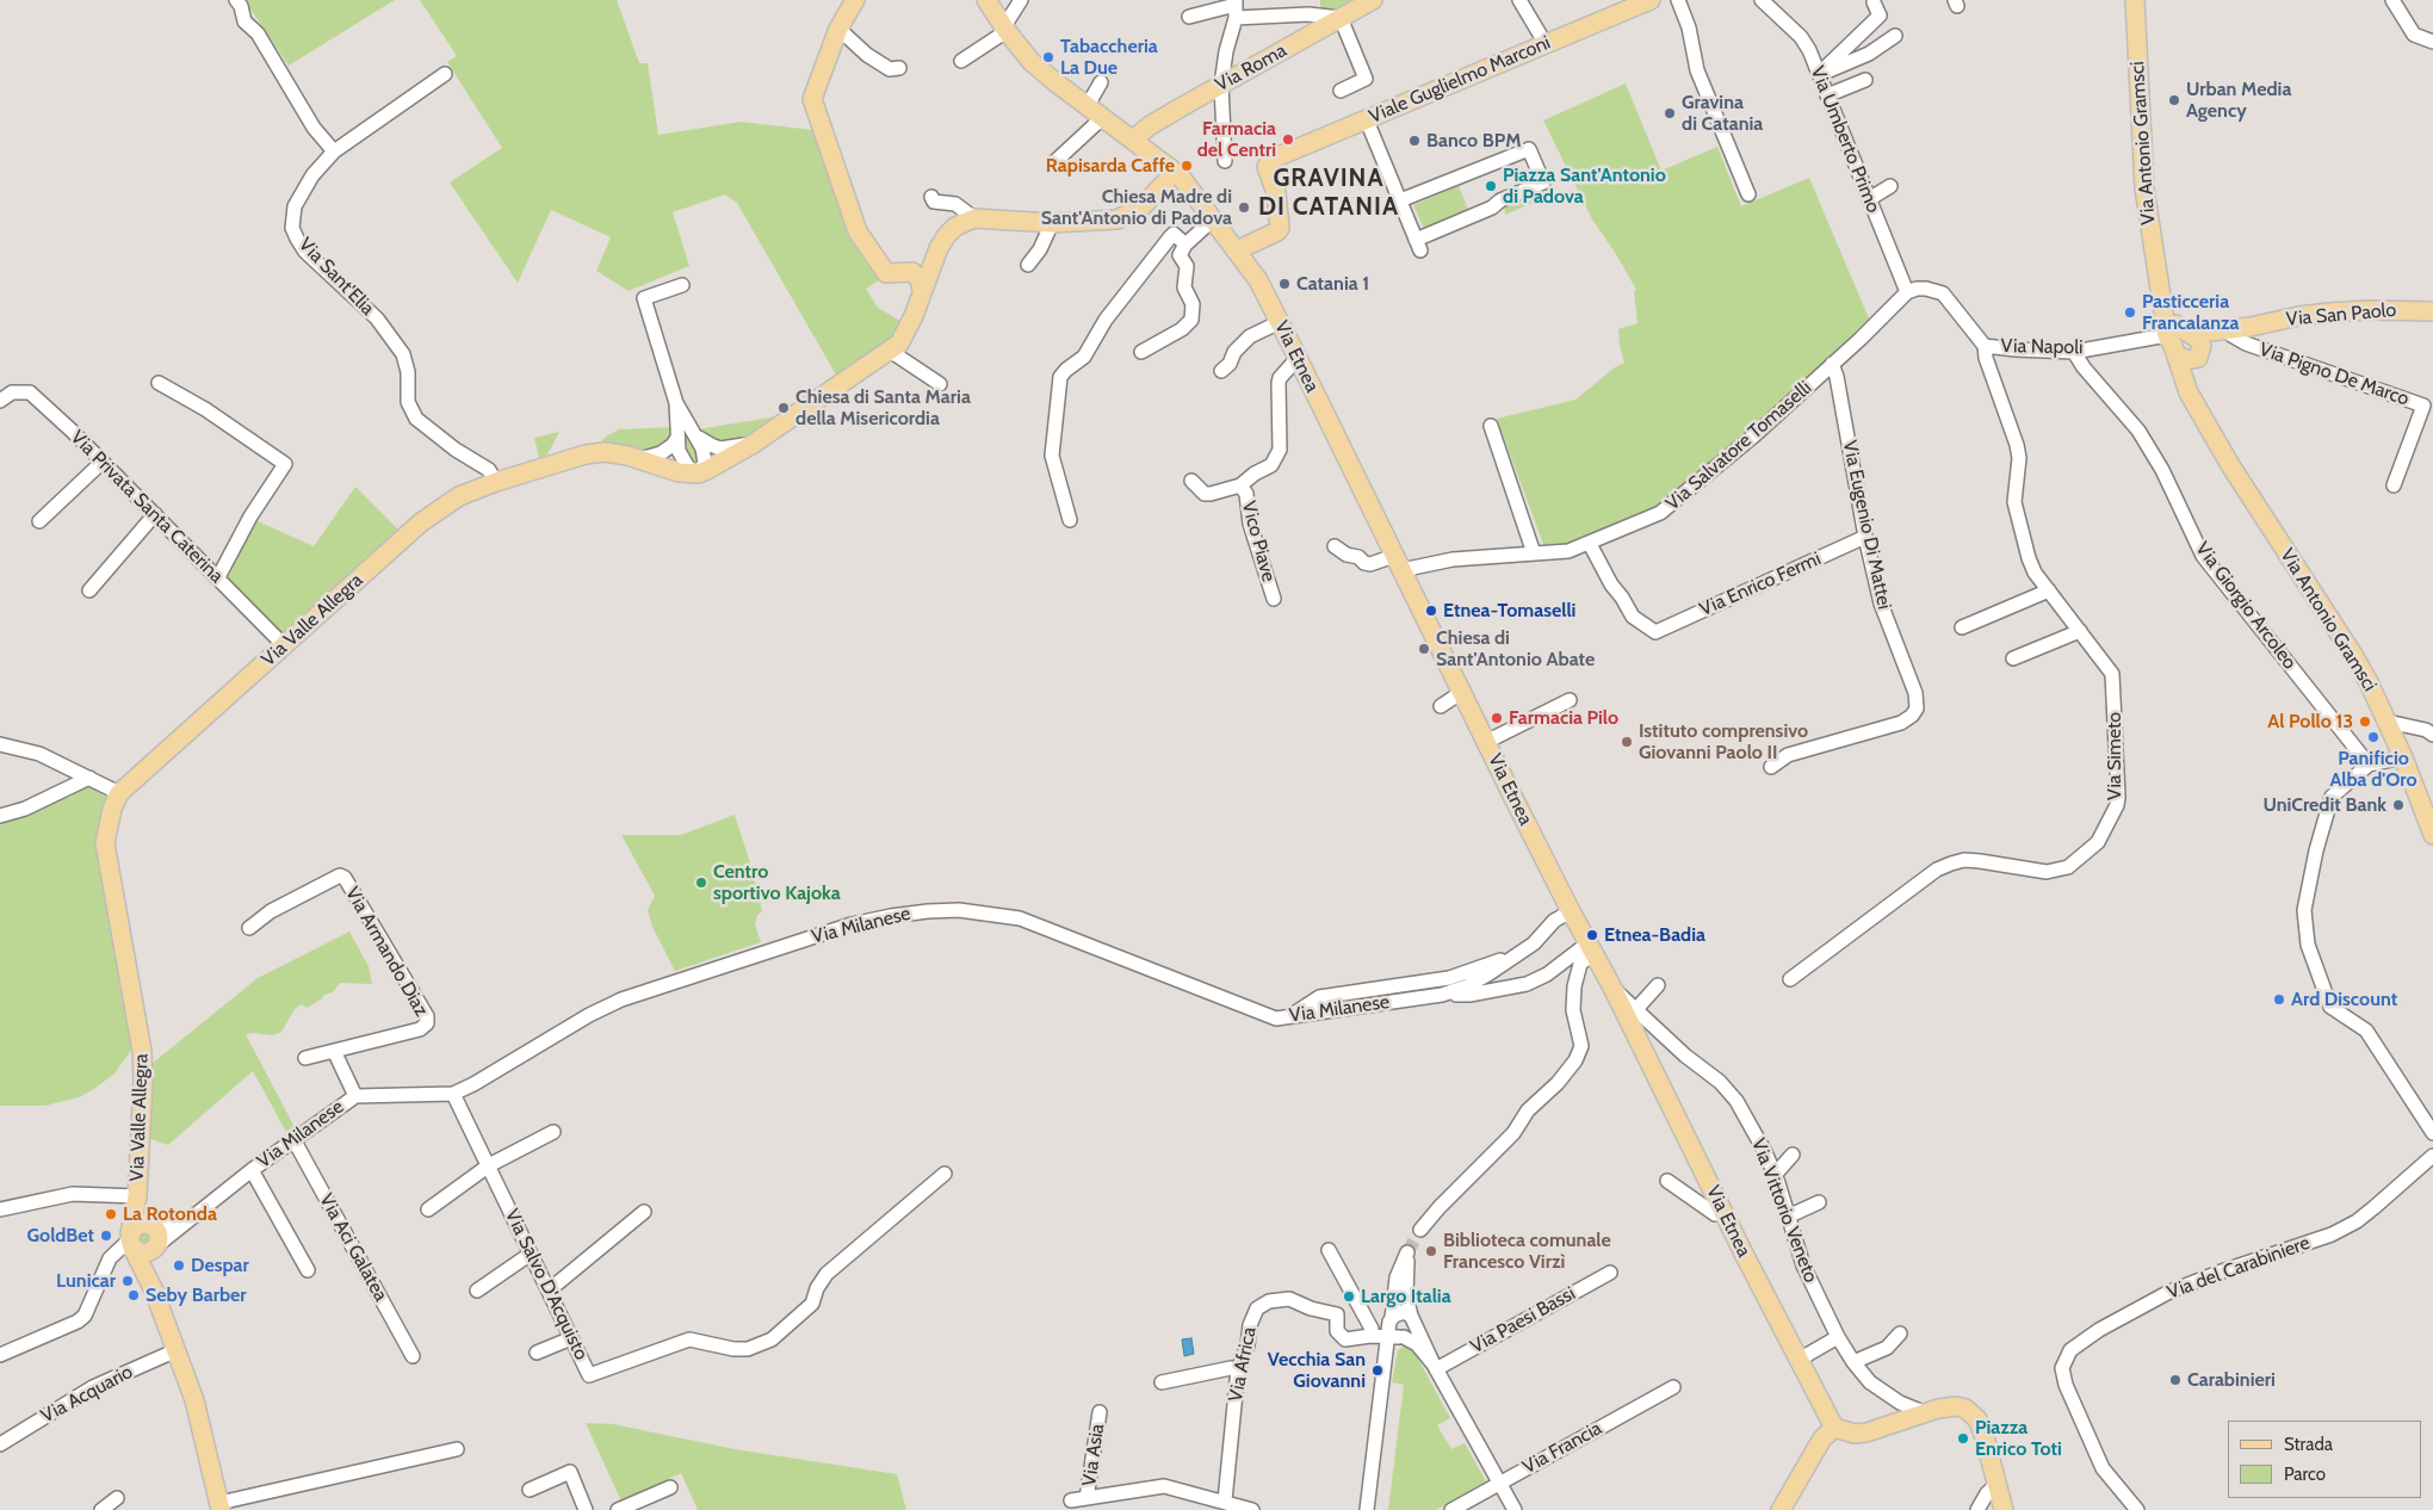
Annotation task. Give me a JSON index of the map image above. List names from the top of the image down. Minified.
{"streets":{"main road":["Via Roma","Viale Guglielmo Marconi","Via Antonio Gramsci","Via San Paolo","Via Etnea","Via Valle Allegra"],"street":["Via Umberto Primo","Via Sant'Elia","Via Napoli","Via Pigno De Marco","Via Salvatore Tomaselli","Via Privata Santa Caterina","Via Eugenio Di Mattei","Vico Piave","Via Enrico Fermi","Via Giorgio Arcoleo","Via Simeto","Via Milanese","Via Armando Diaz","Via Vittorio Veneto","Via Aci Galatea","Via del Carabiniere","Via Salvo D'Acquisto","Via Paesi Bassi","Via Africa","Via Acquario","Via Francia","Via Asia"]},"crossings":[["Via Roma","Via Etnea"],["Viale Guglielmo Marconi","Via Etnea"],["Via Umberto Primo","Via Napoli"],["Via Umberto Primo","Via Salvatore Tomaselli"],["Via Antonio Gramsci","Via Napoli"],["Via Sant'Elia","Via Valle Allegra"],["Via Napoli","Via Salvatore Tomaselli"],["Via Napoli","Via Giorgio Arcoleo"],["Via Napoli","Via Simeto"],["Via Etnea","Via Salvatore Tomaselli"],["Via Etnea","Via Milanese"],["Via Etnea","Via Vittorio Veneto"],["Via Salvatore Tomaselli","Via Eugenio Di Mattei"],["Via Salvatore Tomaselli","Via Enrico Fermi"],["Via Privata Santa Caterina","Via Valle Allegra"],["Via Eugenio Di Mattei","Via Enrico Fermi"],["Via Milanese","Via Aci Galatea"],["Via Milanese","Via Salvo D'Acquisto"]],"districts":["GRAVINA DI CATANIA"],"places":["Tabaccheria La Due","Urban Media Agency","Gravina di Catania","Farmacia del Centri","Banco BPM","Rapisarda Caffe","Piazza Sant'Antonio di Padova","Chiesa Madre di Sant'Antonio di Padova","Catania 1","Pasticceria Francalanza","Chiesa di Santa Maria della Misericordia","Etnea-Tomaselli","Chiesa di Sant'Antonio Abate","Farmacia Pilo","Al Pollo 13","Panificio Alba d'Oro","Istituto comprensivo Giovanni Paolo II","UniCredit Bank","Centro sportivo Kajoka","Etnea-Badia","Ard Discount","La Rotonda","GoldBet","Biblioteca comunale Francesco Virzì","Despar","Lunicar","Seby Barber","Largo Italia","Vecchia San Giovanni","Carabinieri","Piazza Enrico Toti"],"legend":["Strada","Parco"]}
